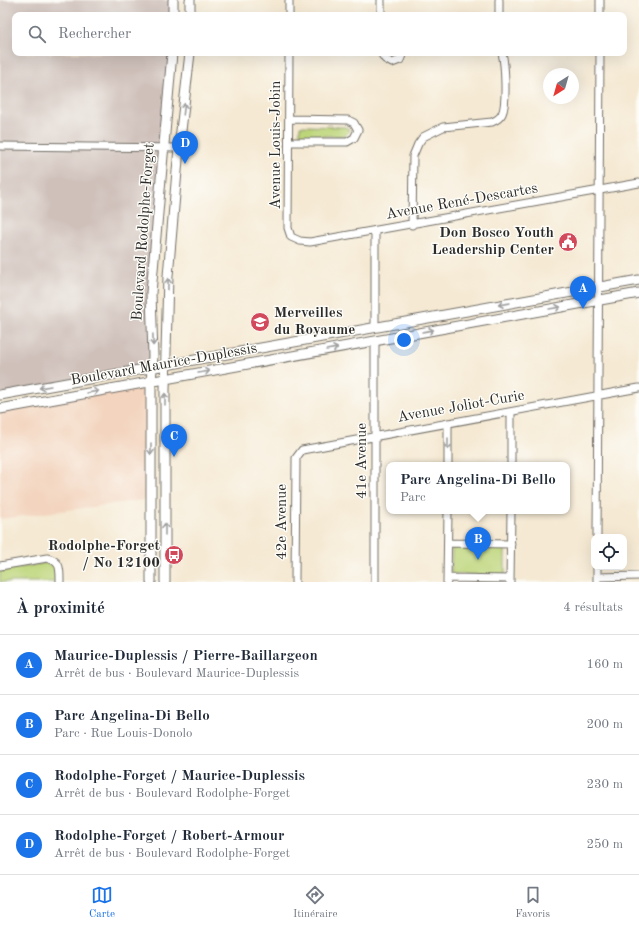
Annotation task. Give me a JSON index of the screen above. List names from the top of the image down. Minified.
{"streets":{"street":["Avenue Louis-Jobin","Avenue René-Descartes","Boulevard Rodolphe-Forget","Boulevard Maurice-Duplessis","Avenue Joliot-Curie","41e Avenue","42e Avenue"]},"crossings":[["Avenue Louis-Jobin","Avenue René-Descartes"],["Boulevard Rodolphe-Forget","Boulevard Maurice-Duplessis"],["Boulevard Maurice-Duplessis","41e Avenue"],["Avenue Joliot-Curie","41e Avenue"],["Avenue Joliot-Curie","42e Avenue"]],"places":{"public building":["Don Bosco Youth Leadership Center"],"school or university":["Merveilles du Royaume"],"bus stop":["Rodolphe-Forget / No 12100"]},"north":"bottom left","page":{"search":"Rechercher","pins":["D","A","C","B"],"popup":["Parc Angelina-Di Bello","Parc"],"heading":["À proximité","4 résultats"],"list":[{"mark":"A","name":"Maurice-Duplessis / Pierre-Baillargeon","note":"Arrêt de bus · Boulevard Maurice-Duplessis","value":"160 m"},{"mark":"B","name":"Parc Angelina-Di Bello","note":"Parc · Rue Louis-Donolo","value":"200 m"},{"mark":"C","name":"Rodolphe-Forget / Maurice-Duplessis","note":"Arrêt de bus · Boulevard Rodolphe-Forget","value":"230 m"},{"mark":"D","name":"Rodolphe-Forget / Robert-Armour","note":"Arrêt de bus · Boulevard Rodolphe-Forget","value":"250 m"}],"nav":["Carte","Itinéraire","Favoris"]}}
